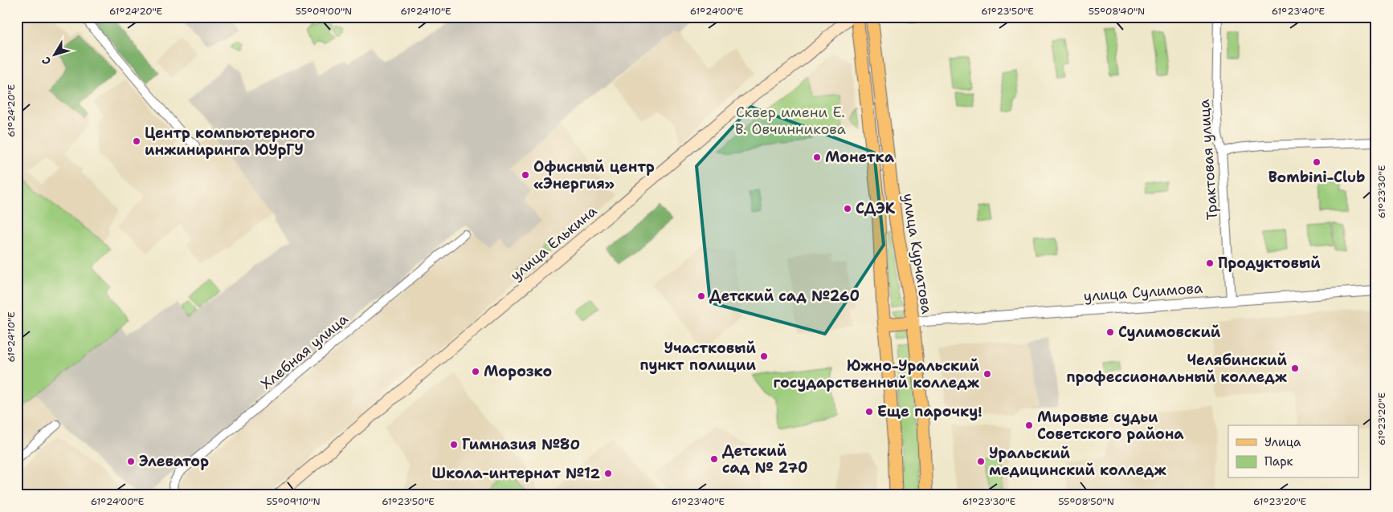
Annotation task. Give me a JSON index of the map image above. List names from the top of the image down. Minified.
{"streets":{"main road":["улица Елькина","улица Курчатова"],"street":["Трактовая улица","улица Сулимова","Хлебная улица"]},"crossings":[["Трактовая улица","улица Сулимова"],["улица Курчатова","улица Сулимова"]],"parks":["Сквер имени Е. В. Овчинникова"],"places":["Центр компьютерного инжиниринга ЮУрГУ","Монетка","Bombini-Club","Офисный центр «Энергия»","СДЭК","Продуктовый","Детский сад №260","Сулимовский","Участковый пункт полиции","Челябинский профессиональный колледж","Морозко","Южно-Уральский государственный колледж","Еще парочку!","Мировые судьи Советского района","Гимназия №80","Детский сад № 270","Элеватор","Уральский медицинский колледж","Школа-интернат №12"],"legend":["Улица","Парк"],"north":"bottom left","coordinates":["61°24'20\"E","55°09'00\"N","61°24'10\"E","61°24'00\"E","61°23'50\"E","55°08'40\"N","61°23'40\"E","61°23'30\"E","61°23'20\"E","55°09'10\"N","55°08'50\"N"]}
